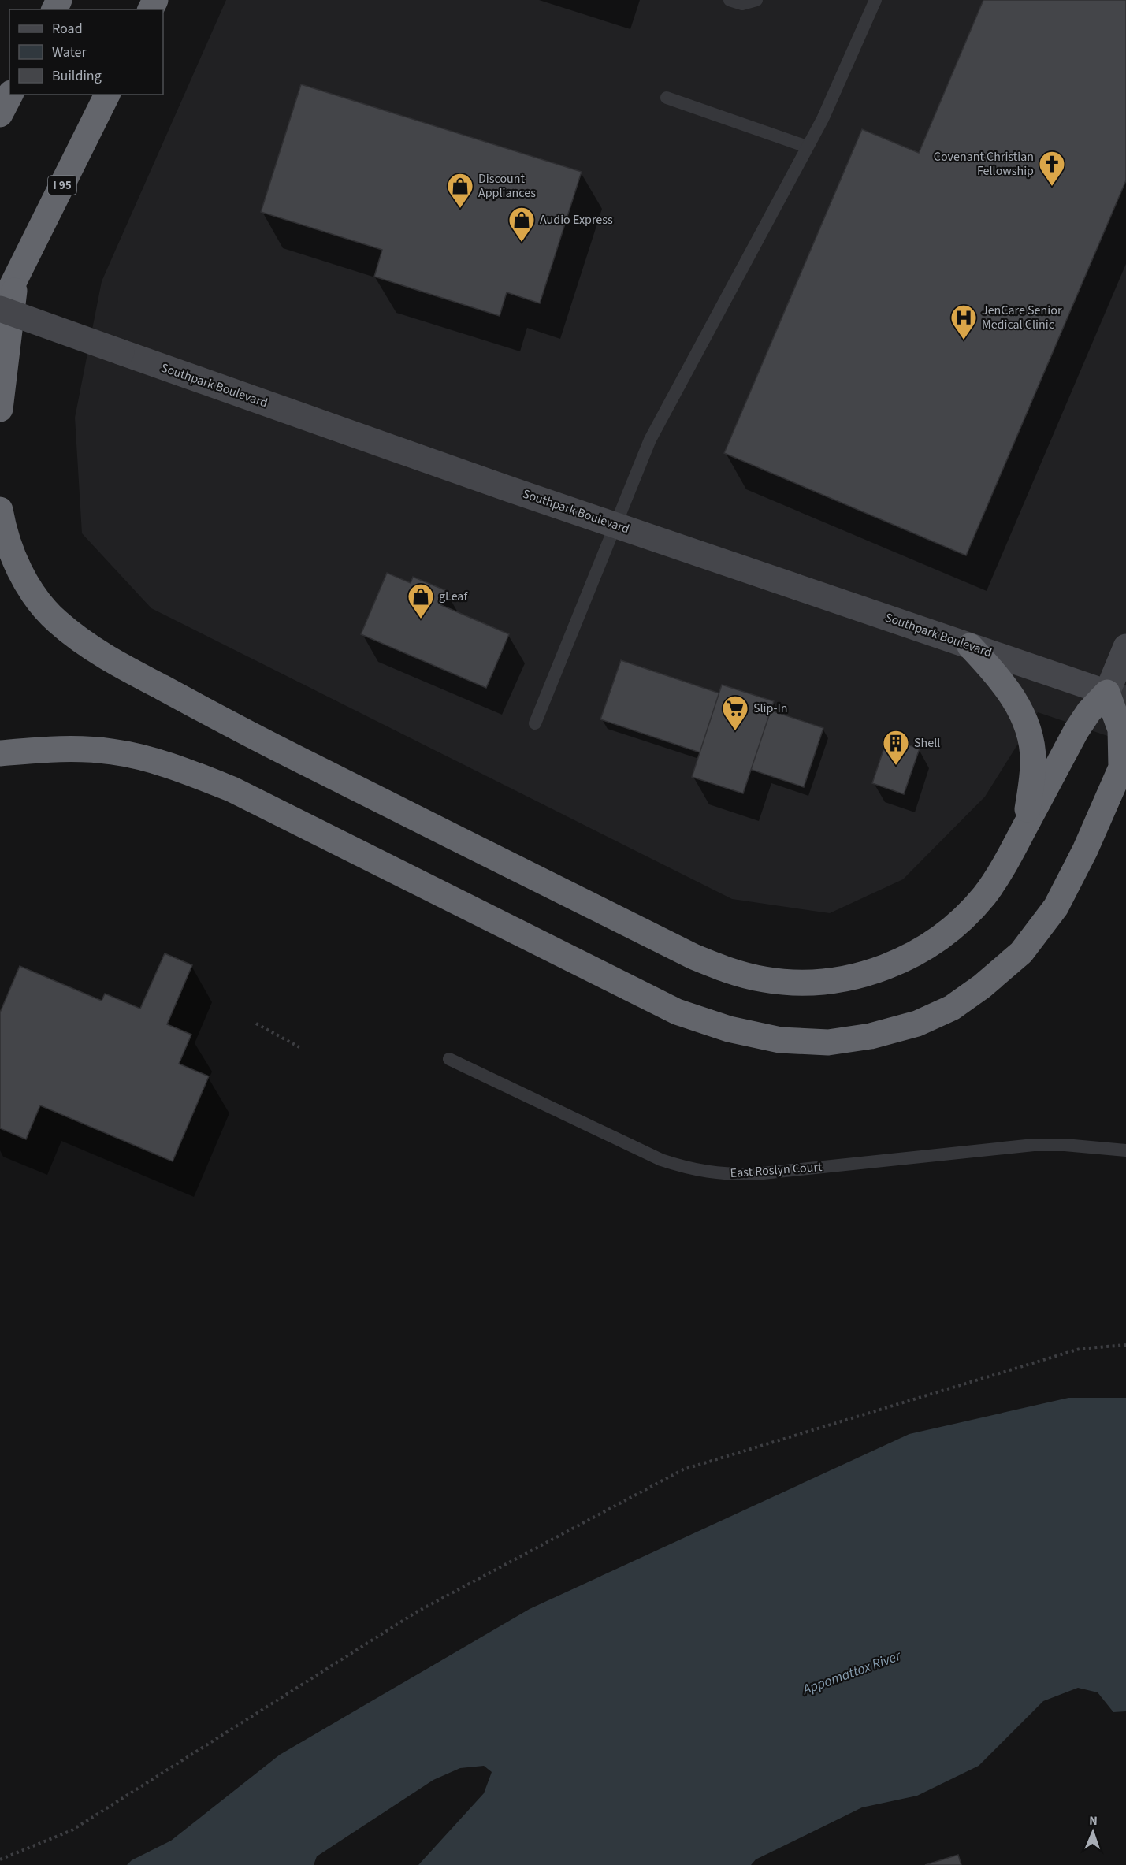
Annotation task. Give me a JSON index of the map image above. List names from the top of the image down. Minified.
{"streets":{"highway":["I 95"],"main road":["Southpark Boulevard"],"lane":["East Roslyn Court"]},"crossings":[["I 95","Southpark Boulevard"]],"water":["Appomattox River"],"places":{"church":["Covenant Christian Fellowship"],"shop":["Discount Appliances","Audio Express","gLeaf"],"hospital":["JenCare Senior Medical Clinic"],"supermarket":["Slip-In"],"building":["Shell"]},"legend":["Road","Water","Building"],"north":"top"}
